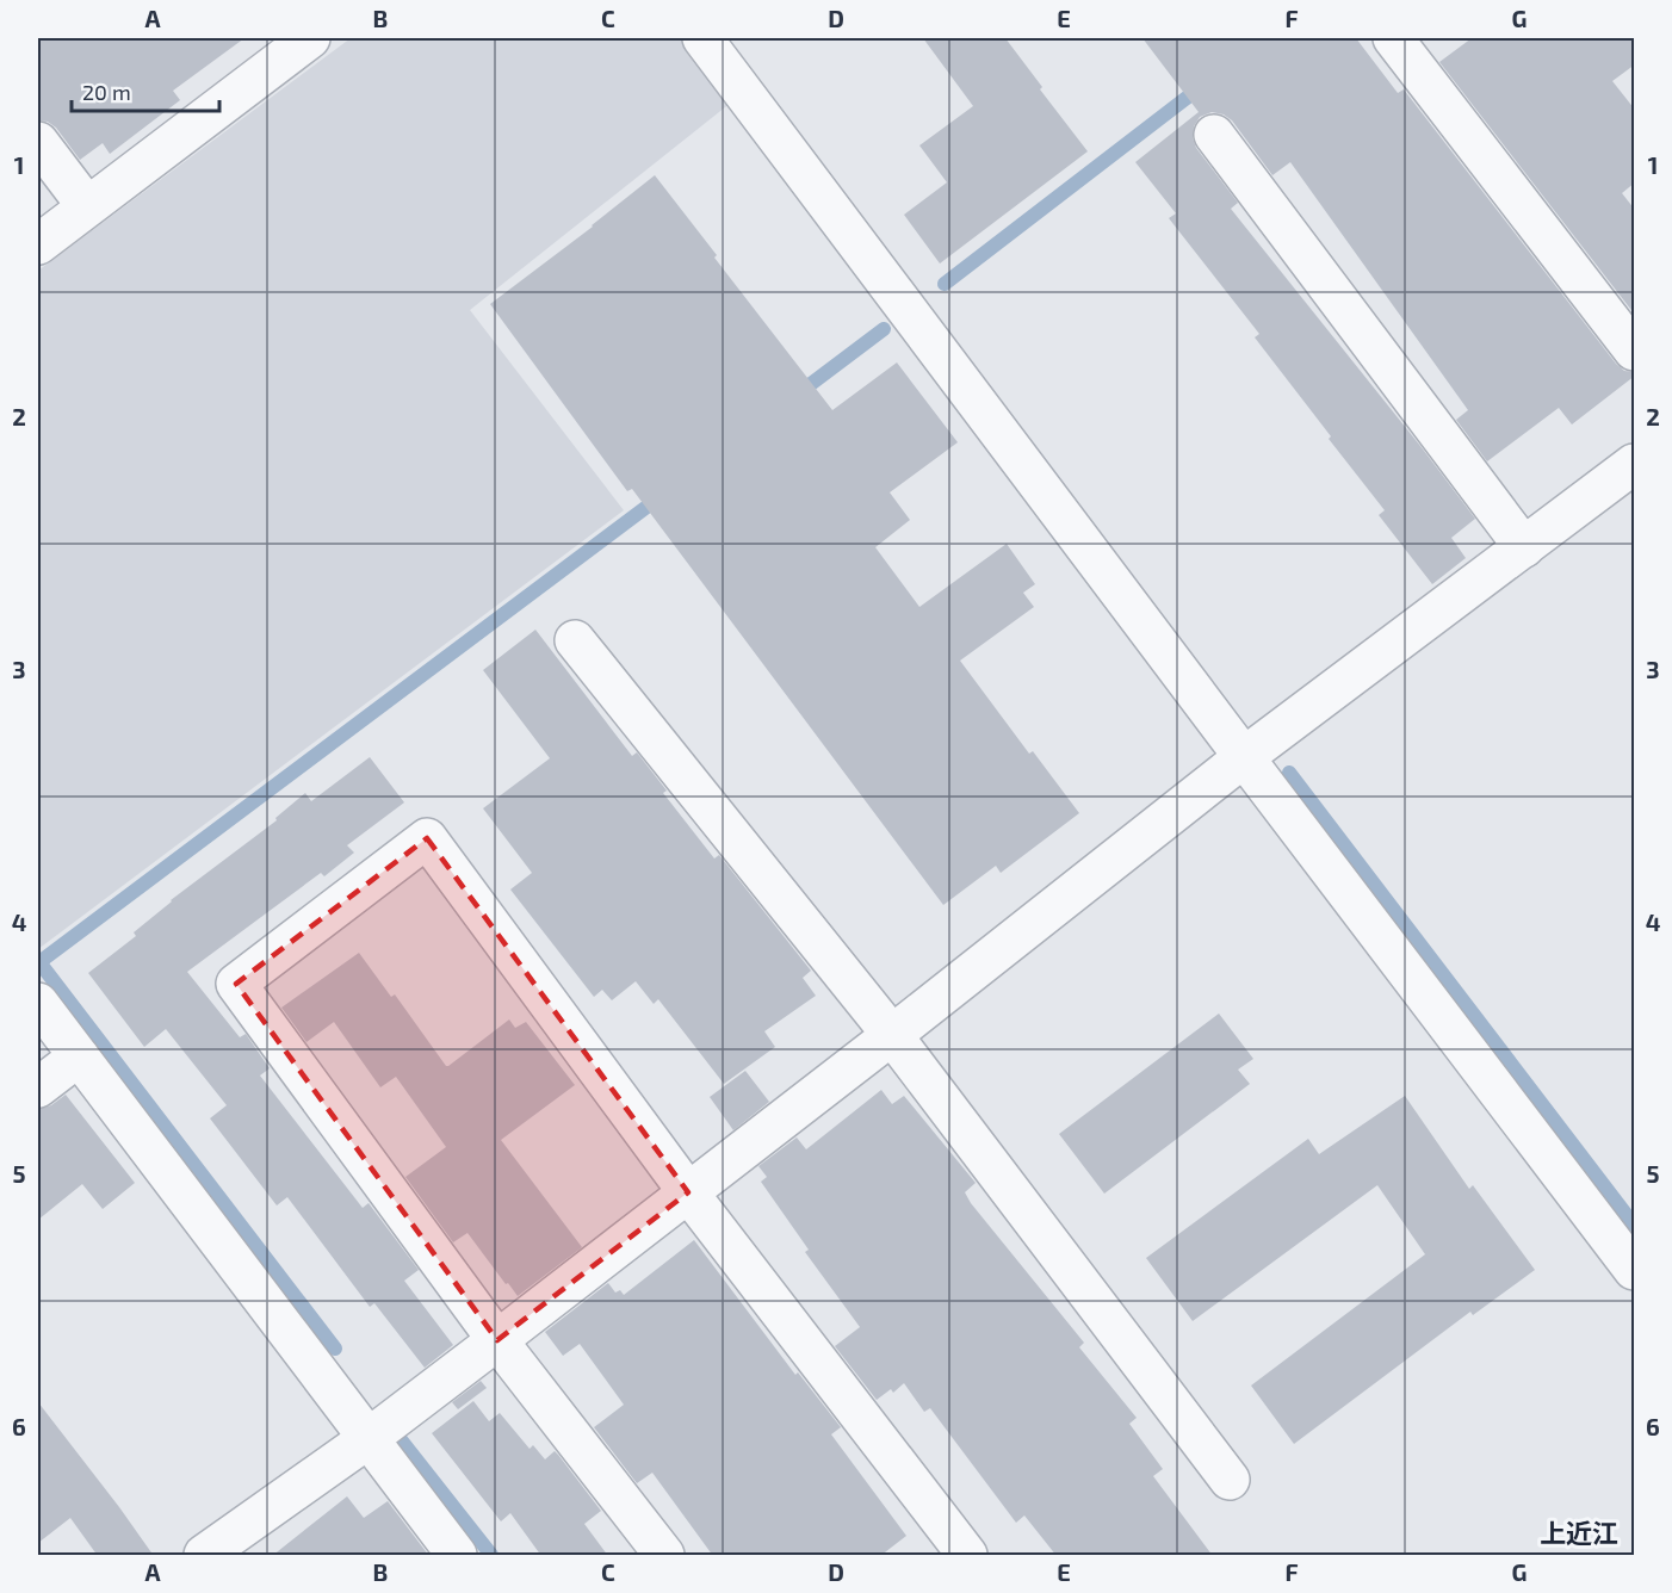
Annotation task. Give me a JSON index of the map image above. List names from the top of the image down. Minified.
{"districts":["上近江"],"scale_bar":"20 m","grid":{"columns":["A","B","C","D","E","F","G"],"rows":["1","2","3","4","5","6"]}}
